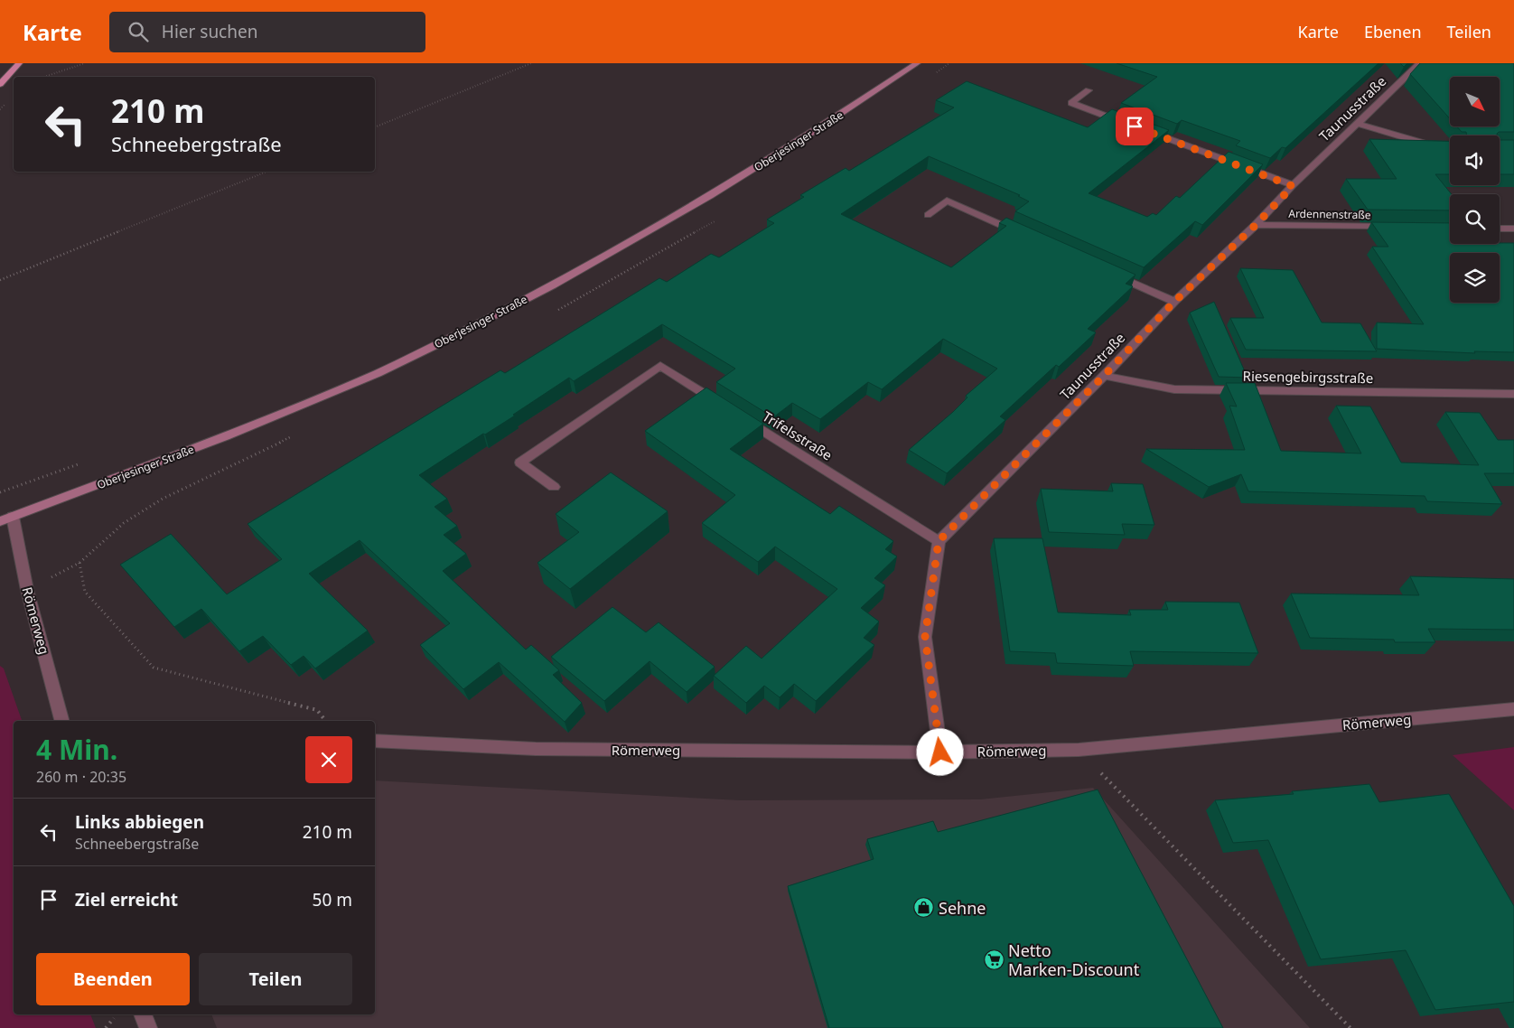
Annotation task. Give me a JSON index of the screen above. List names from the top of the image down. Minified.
{"streets":{"main road":["Oberjesinger Straße"],"street":["Taunusstraße","Ardennenstraße","Riesengebirgsstraße","Trifelsstraße","Römerweg"]},"crossings":[["Taunusstraße","Ardennenstraße"],["Taunusstraße","Riesengebirgsstraße"],["Taunusstraße","Trifelsstraße"],["Oberjesinger Straße","Römerweg"]],"places":{"shop":["Sehne"],"supermarket":["Netto Marken-Discount"]},"north":"bottom right","page":{"header":"Karte","search":"Hier suchen","nav":["Karte","Ebenen","Teilen"],"turn":["210 m","Schneebergstraße"],"heading":["4 Min.","260 m · 20:35"],"list":[{"name":"Links abbiegen","note":"Schneebergstraße","value":"210 m"},{"name":"Ziel erreicht","value":"50 m"}],"buttons":["Beenden","Teilen"]}}
